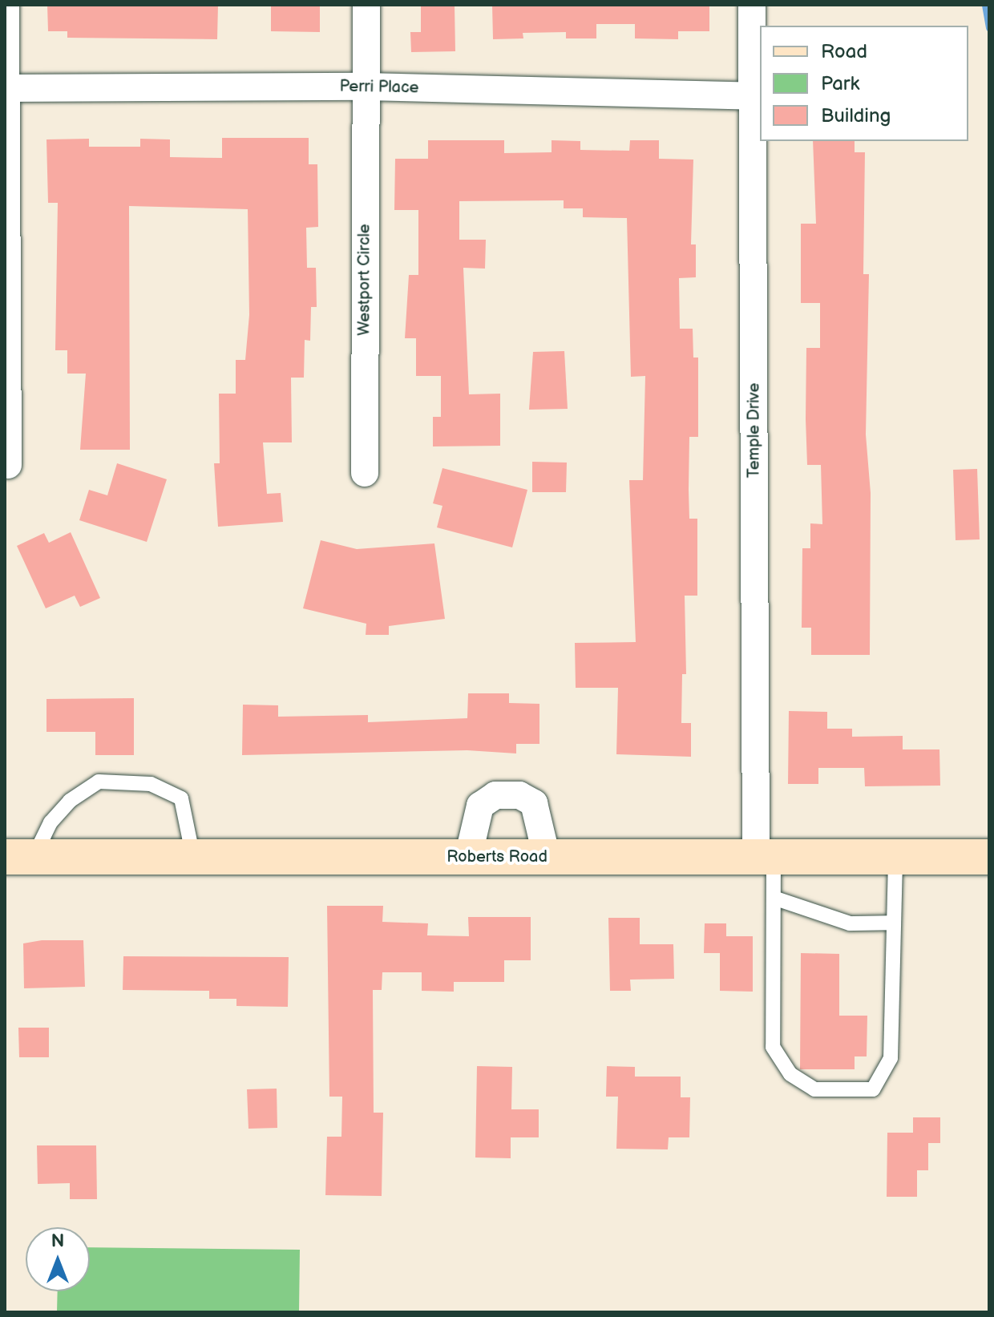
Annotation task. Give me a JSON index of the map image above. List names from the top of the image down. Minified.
{"streets":{"street":["Perri Place","Westport Circle","Temple Drive","Roberts Road"]},"crossings":[["Perri Place","Westport Circle"],["Perri Place","Temple Drive"],["Temple Drive","Roberts Road"]],"legend":["Road","Park","Building"],"north":"top"}
